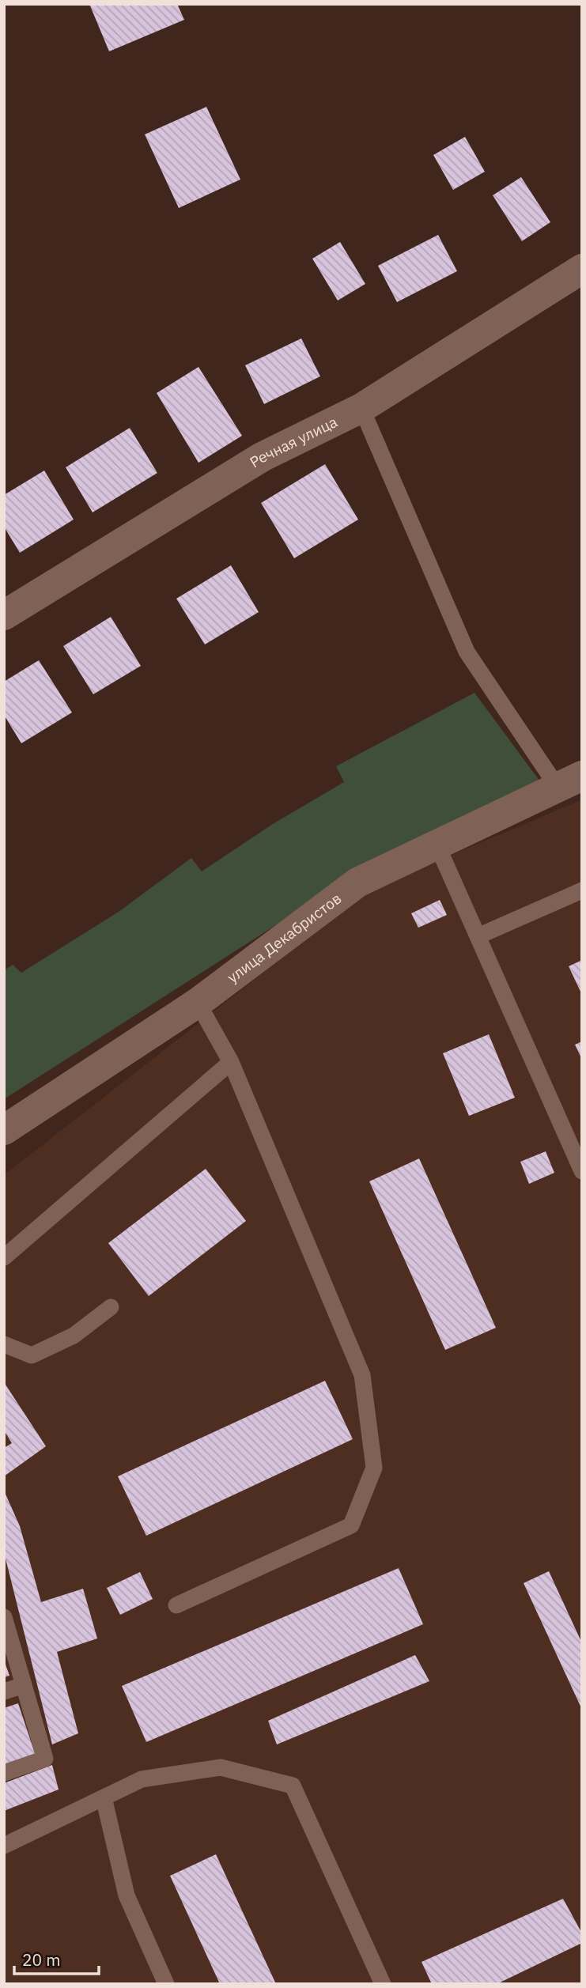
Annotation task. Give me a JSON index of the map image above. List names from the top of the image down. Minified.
{"streets":{"street":["Речная улица","улица Декабристов"]},"scale_bar":"20 m"}
